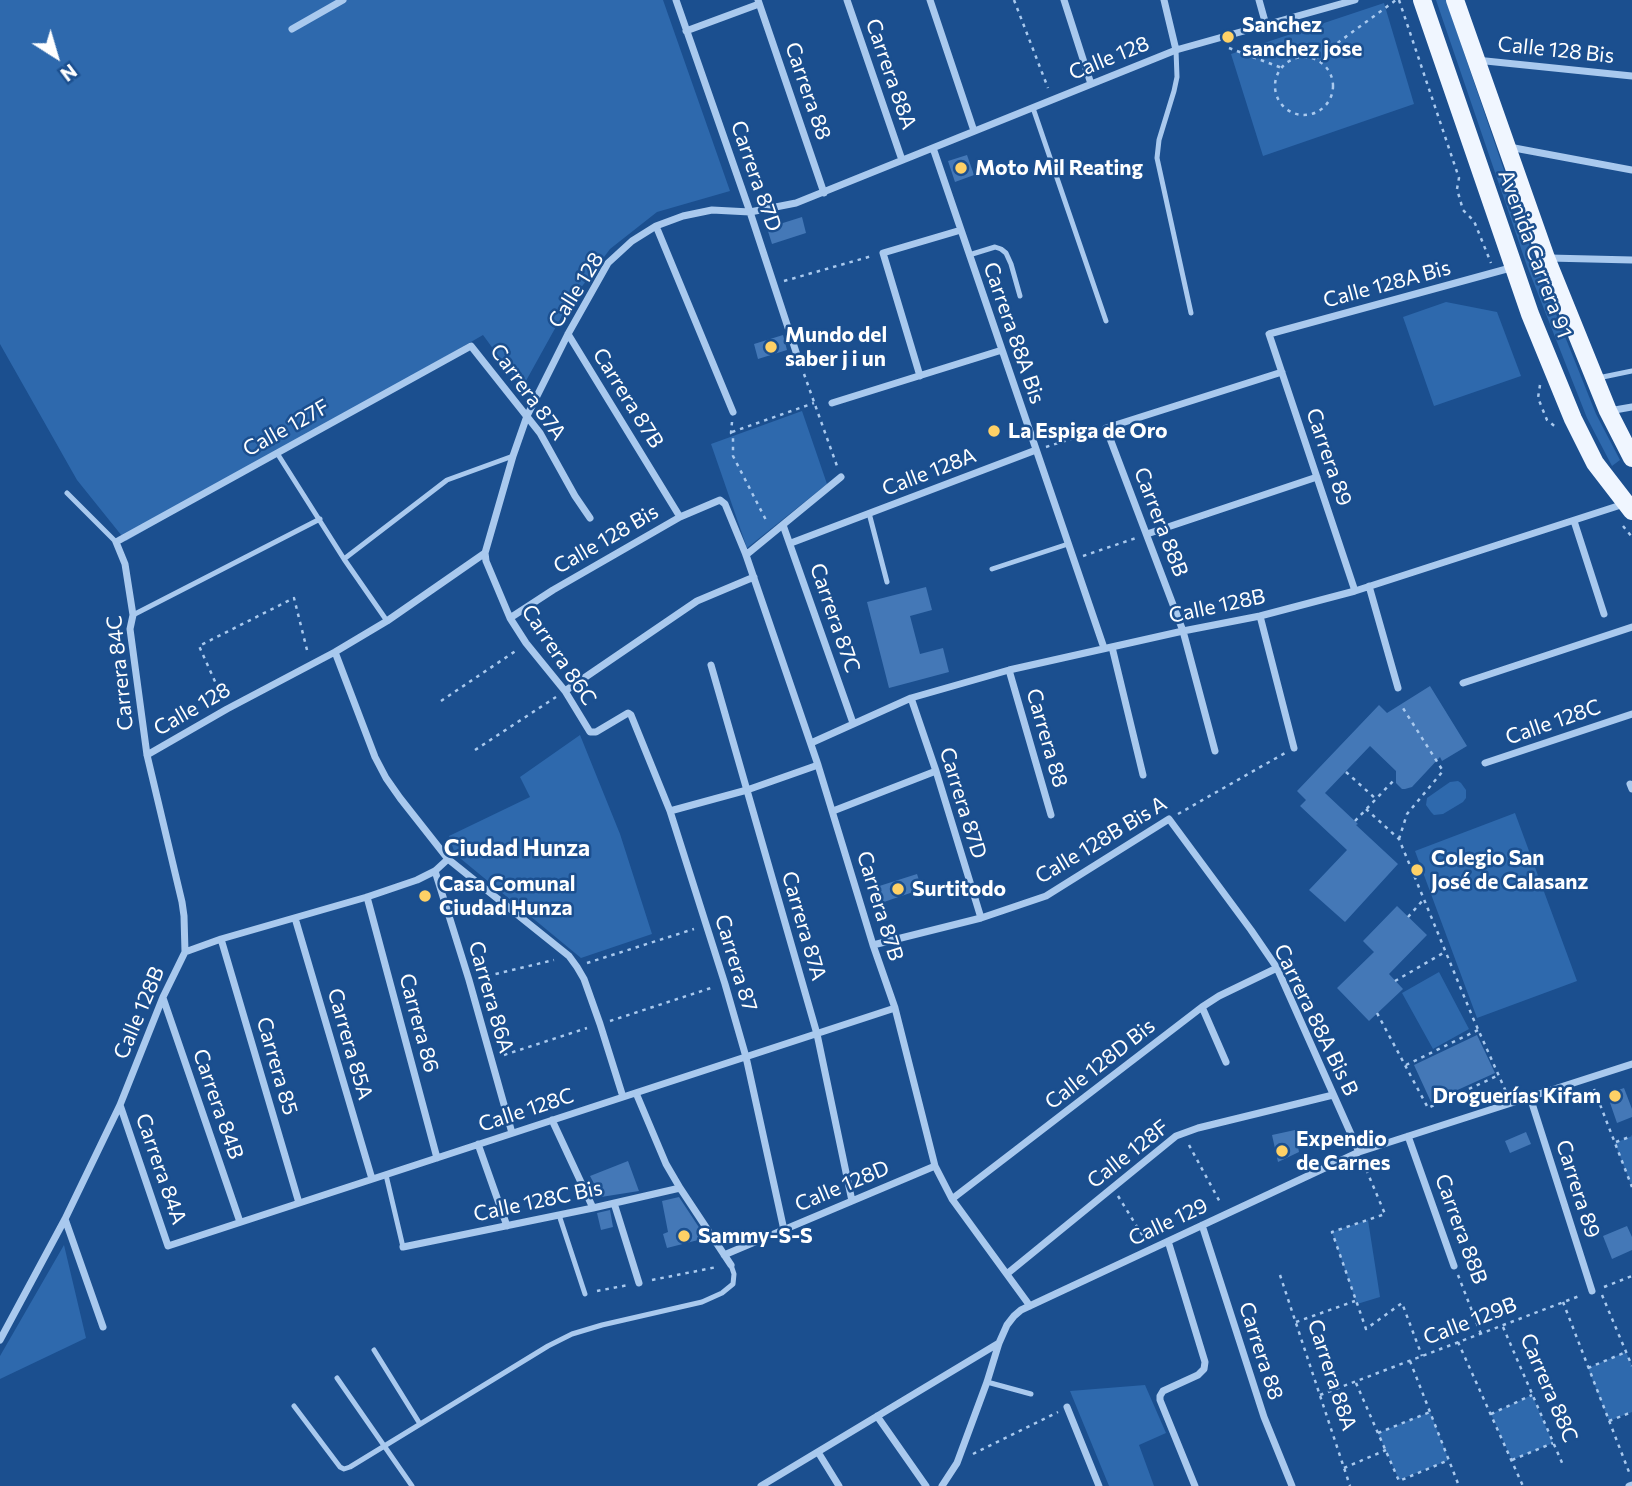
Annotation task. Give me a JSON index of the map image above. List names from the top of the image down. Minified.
{"streets":{"main road":["Avenida Carrera 91"],"street":["Calle 128 Bis","Calle 128","Carrera 88A","Carrera 88","Carrera 87D","Calle 128A Bis","Carrera 88A Bis","Carrera 87A","Carrera 87B","Calle 127F","Carrera 89","Calle 128A","Carrera 88B","Calle 128B","Carrera 87C","Carrera 86C","Carrera 84C","Calle 128C","Calle 128B Bis A","Carrera 87","Carrera 86A","Carrera 88A Bis B","Carrera 86","Carrera 85A","Calle 128D Bis","Carrera 85","Carrera 84B","Calle 128F","Carrera 84A","Calle 128D","Calle 128C Bis","Calle 129"],"path":["Calle 129B","Carrera 88C"]},"crossings":[["Calle 128 Bis","Avenida Carrera 91"],["Calle 128 Bis","Carrera 87A"],["Calle 128 Bis","Carrera 87B"],["Calle 128 Bis","Carrera 86C"],["Calle 128","Carrera 88A"],["Calle 128","Carrera 88"],["Calle 128","Carrera 87D"],["Calle 128","Carrera 88A Bis"],["Calle 128","Carrera 87A"],["Calle 128","Carrera 87B"],["Calle 128","Carrera 86C"],["Calle 128","Carrera 84C"],["Carrera 88A","Calle 129B"],["Carrera 88","Calle 128B"],["Carrera 88","Calle 129"],["Carrera 87D","Calle 128B"],["Carrera 87D","Calle 128B Bis A"],["Avenida Carrera 91","Calle 128A Bis"],["Avenida Carrera 91","Calle 128B"],["Calle 128A Bis","Carrera 89"],["Carrera 88A Bis","Calle 128A"],["Carrera 88A Bis","Calle 128B"],["Carrera 87A","Calle 127F"],["Carrera 87A","Calle 128C"],["Carrera 87A","Calle 128D"],["Carrera 87B","Calle 128B"],["Carrera 87B","Calle 128C"],["Carrera 87B","Calle 128B Bis A"],["Carrera 87B","Calle 128D Bis"],["Carrera 87B","Calle 128F"],["Carrera 87B","Calle 128D"],["Carrera 87B","Calle 129"],["Calle 127F","Carrera 84C"],["Carrera 89","Calle 128B"],["Carrera 89","Calle 129"],["Carrera 89","Calle 129B"],["Calle 128A","Carrera 87C"],["Carrera 88B","Calle 128B"],["Carrera 88B","Calle 129"],["Carrera 88B","Calle 129B"],["Calle 128B","Carrera 87C"],["Calle 128B","Carrera 84C"],["Calle 128B","Carrera 86A"],["Calle 128B","Carrera 86"],["Calle 128B","Carrera 85A"],["Calle 128B","Carrera 85"],["Calle 128B","Carrera 84B"],["Calle 128B","Carrera 84A"],["Carrera 86C","Carrera 87"],["Calle 128C","Carrera 87"],["Calle 128C","Carrera 86A"],["Calle 128C","Carrera 86"],["Calle 128C","Carrera 85A"],["Calle 128C","Carrera 85"],["Calle 128C","Carrera 84B"],["Calle 128C","Carrera 84A"],["Calle 128B Bis A","Carrera 88A Bis B"],["Carrera 87","Calle 128D"],["Carrera 88A Bis B","Calle 128D Bis"],["Carrera 88A Bis B","Calle 128F"],["Carrera 88A Bis B","Calle 129"],["Calle 129B","Carrera 88C"]],"districts":["Ciudad Hunza"],"places":["Sanchez sanchez jose","Moto Mil Reating","Mundo del saber j i un","La Espiga de Oro","Colegio San José de Calasanz","Surtitodo","Casa Comunal Ciudad Hunza","Droguerías Kifam","Expendio de Carnes","Sammy-S-S"],"north":"bottom right"}
